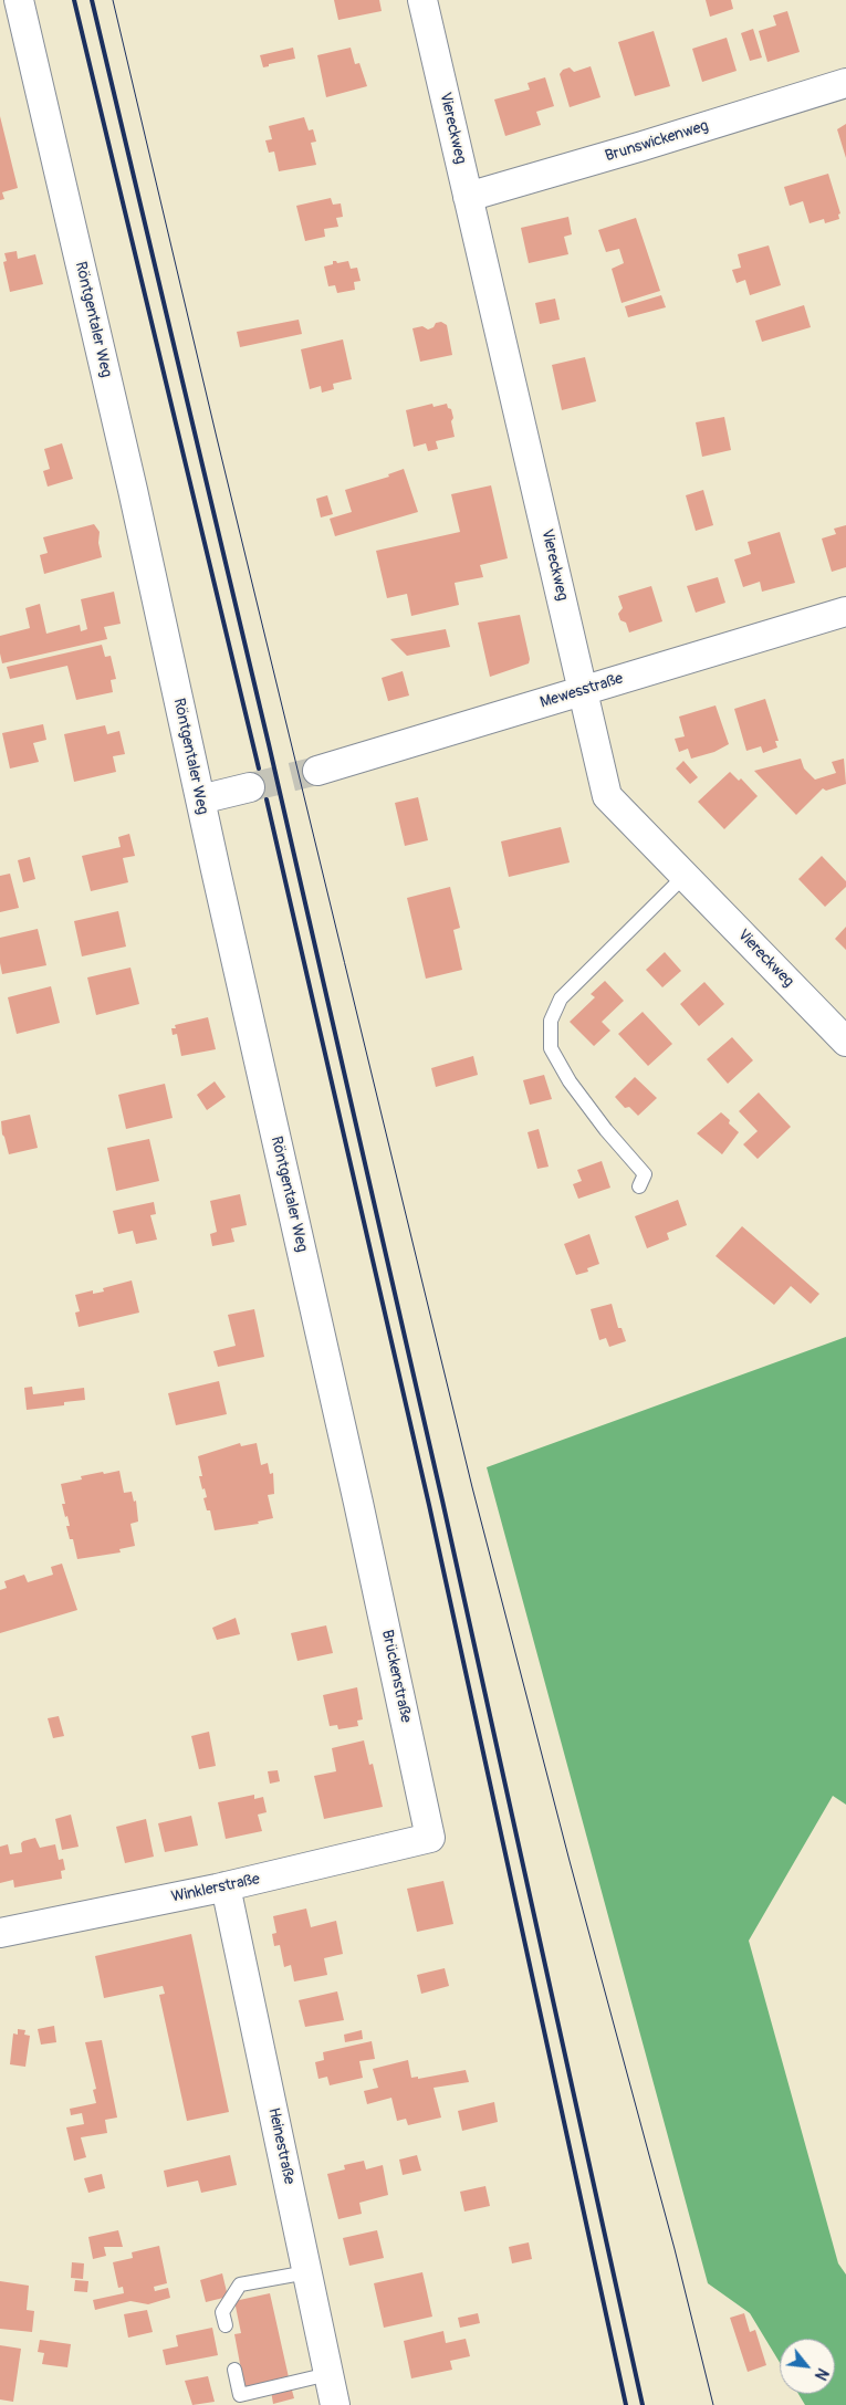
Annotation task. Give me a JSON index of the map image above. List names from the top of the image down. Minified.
{"streets":{"street":["Viereckweg","Brunswickenweg","Röntgentaler Weg","Mewesstraße","Brückenstraße","Winklerstraße","Heinestraße"]},"crossings":[["Viereckweg","Brunswickenweg"],["Viereckweg","Mewesstraße"],["Röntgentaler Weg","Brückenstraße"],["Brückenstraße","Winklerstraße"],["Winklerstraße","Heinestraße"]],"north":"bottom right"}
